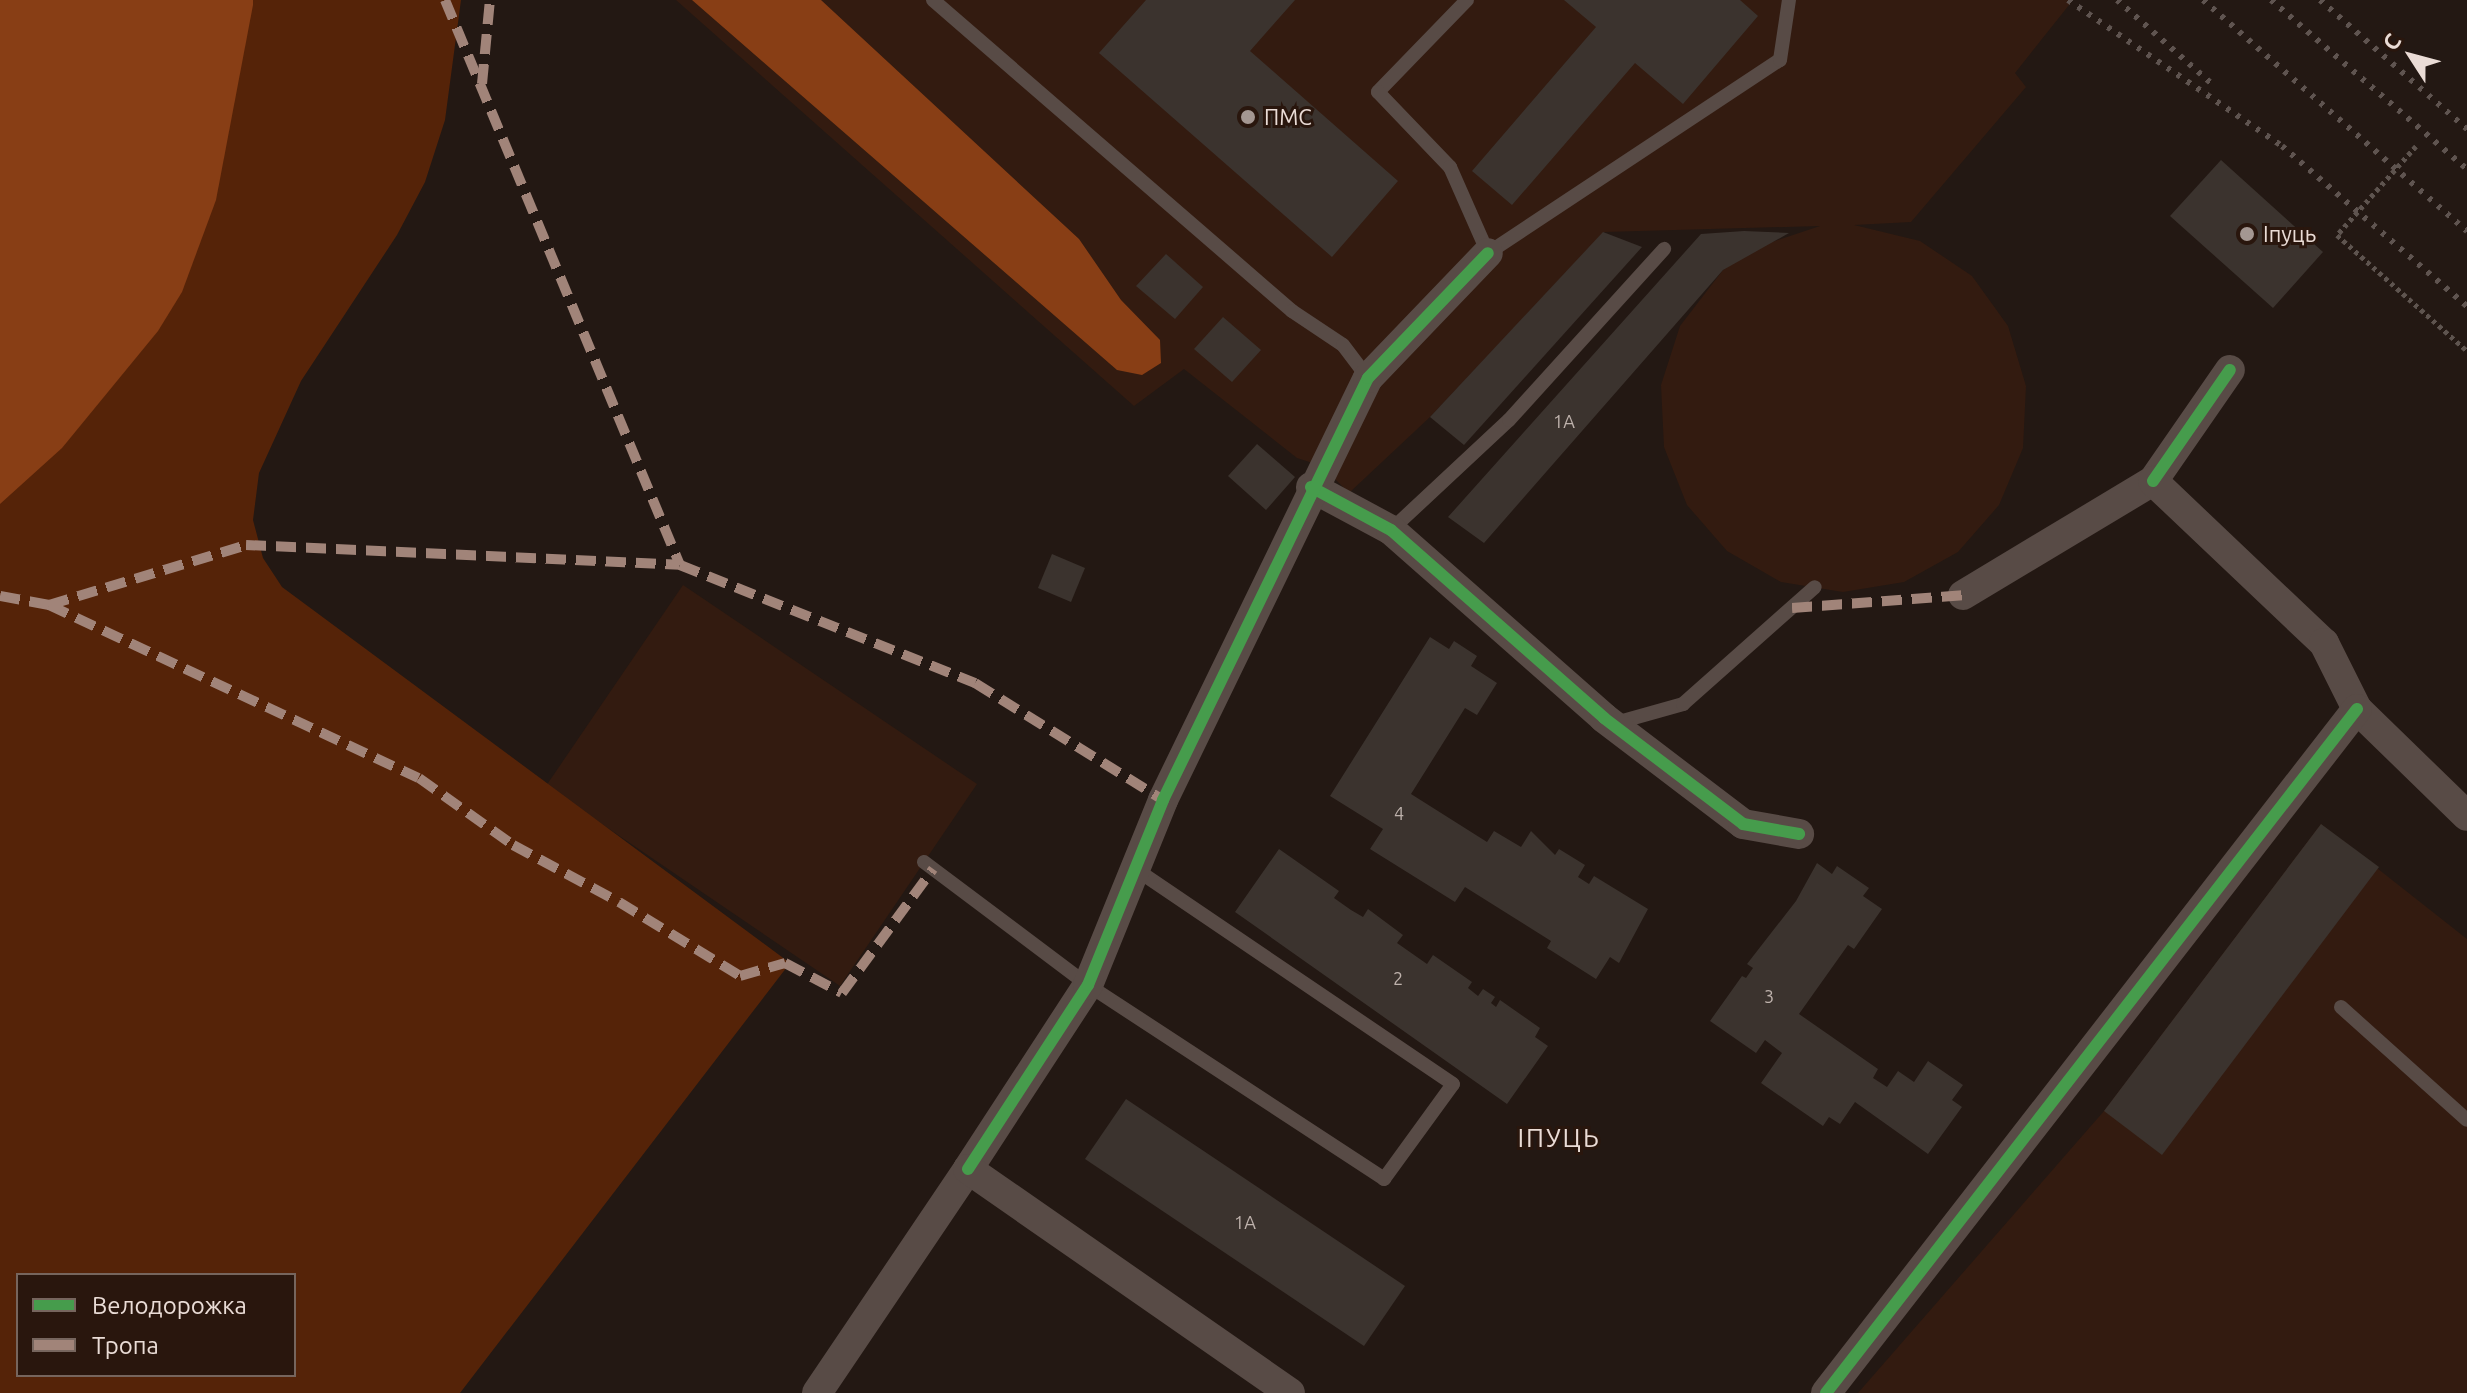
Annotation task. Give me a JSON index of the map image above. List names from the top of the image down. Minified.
{"districts":["ІПУЦЬ"],"places":["ПМС","Іпуць"],"house_numbers":["1А","4","2","3","1А"],"legend":["Велодорожка","Тропа"],"north":"top left"}
